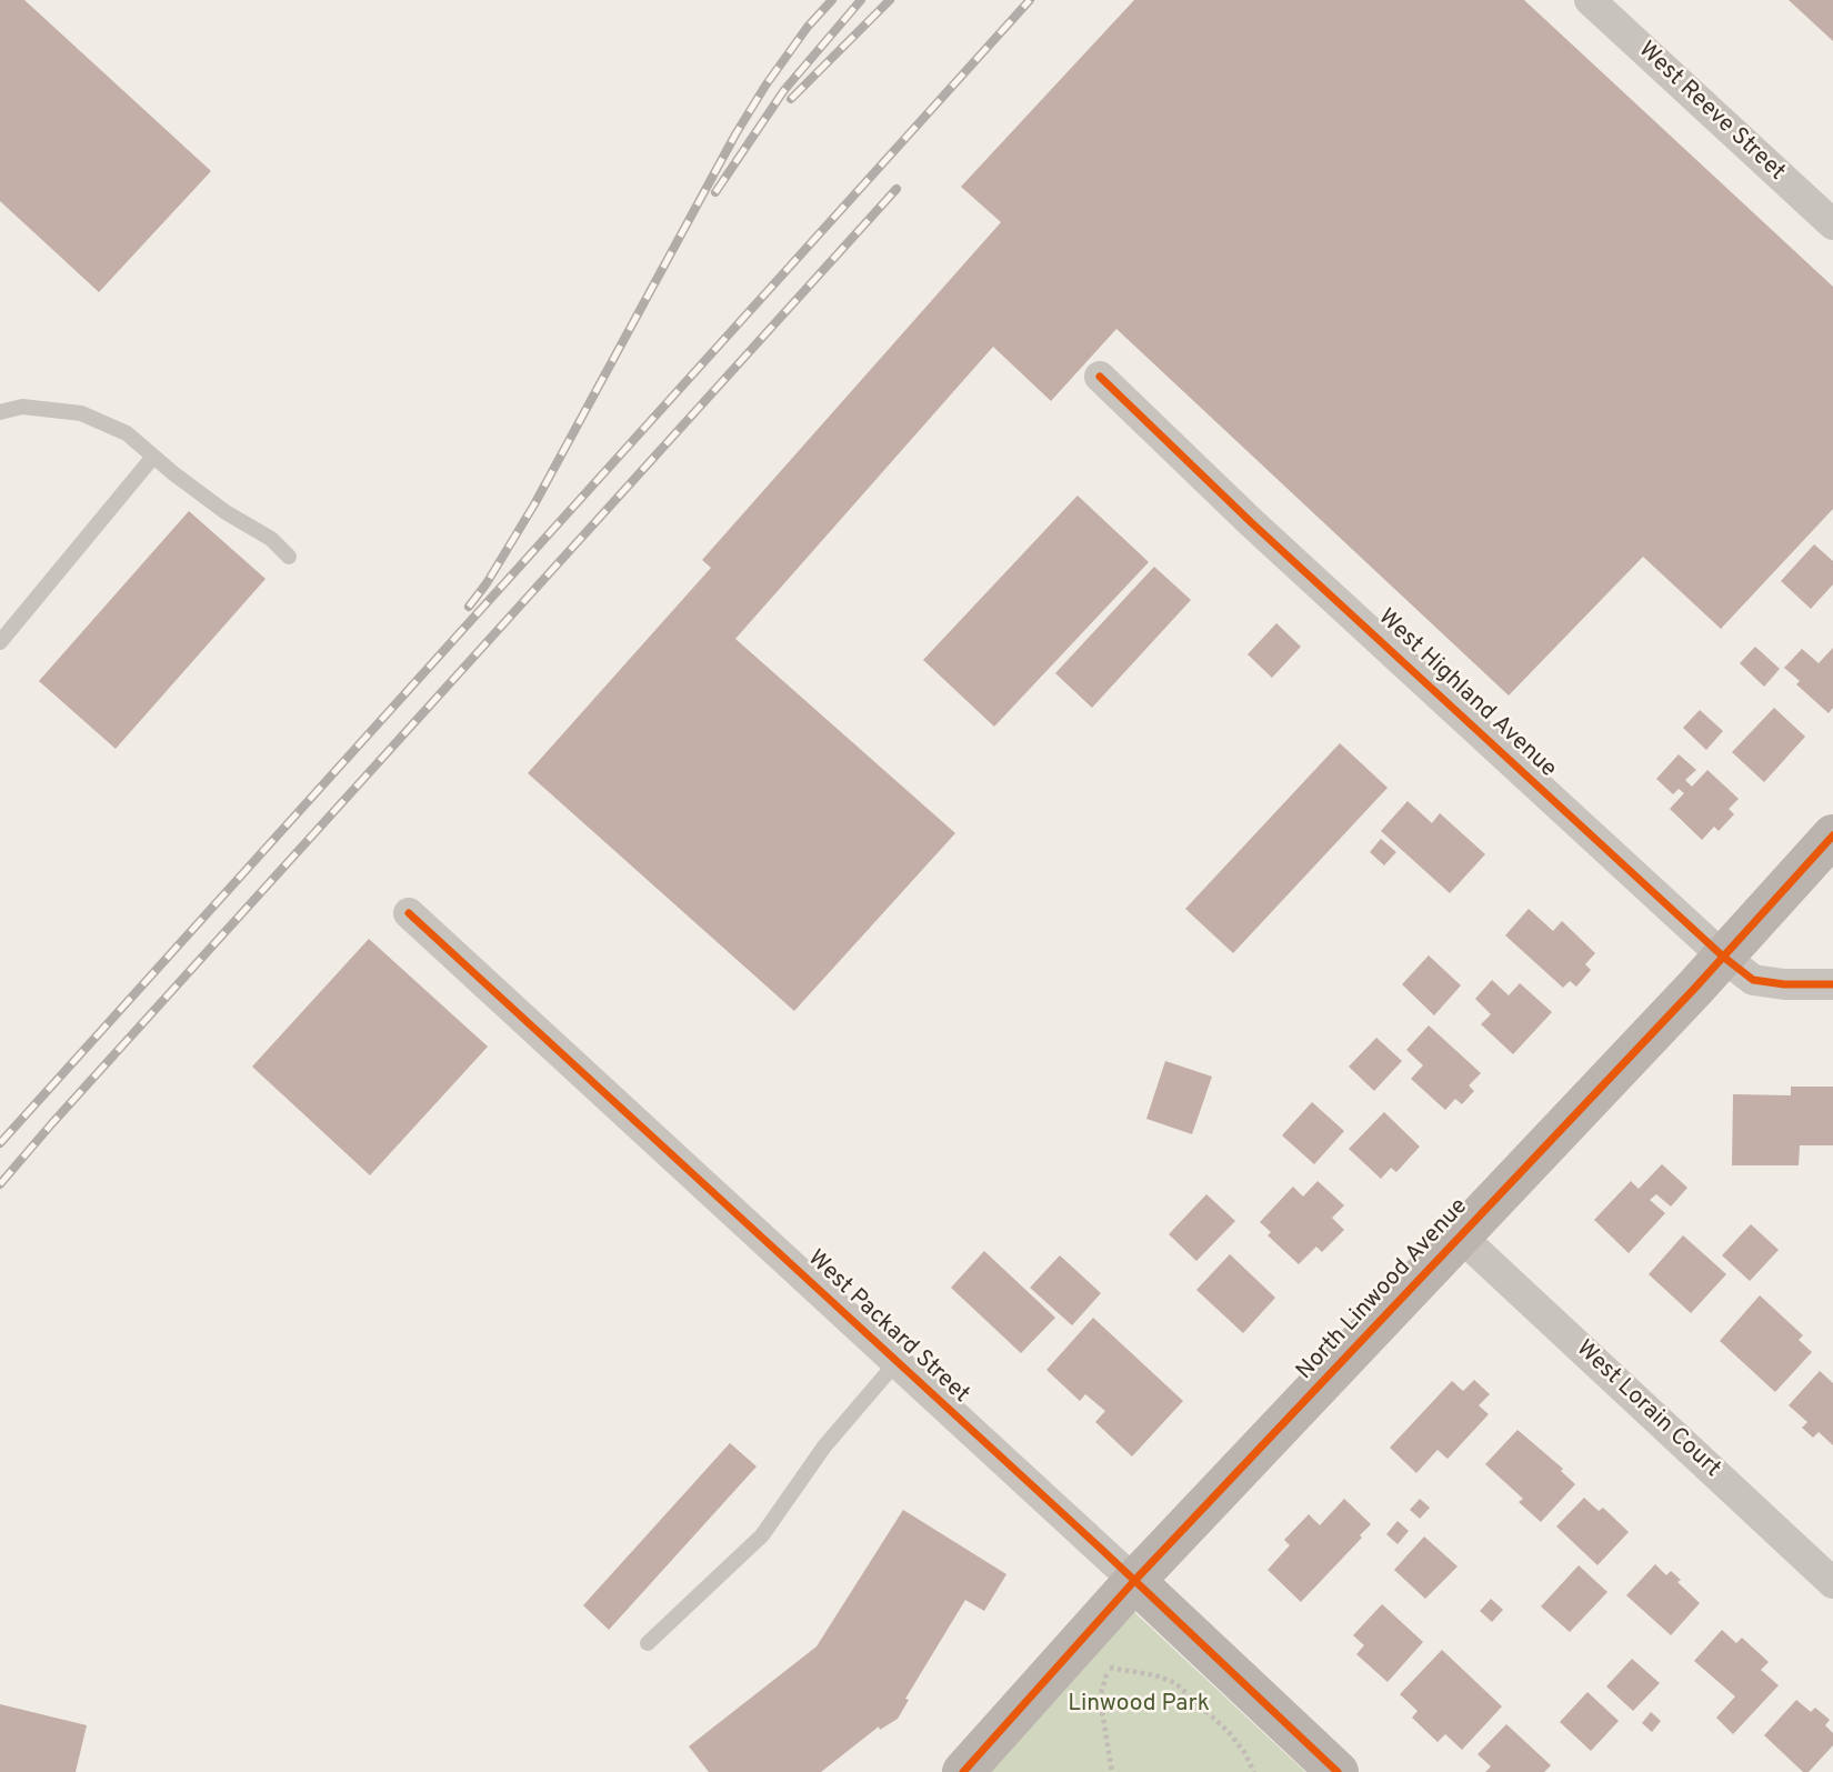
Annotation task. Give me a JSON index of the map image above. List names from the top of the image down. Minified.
{"streets":{"street":["West Reeve Street","West Highland Avenue","North Linwood Avenue","West Packard Street","West Lorain Court"]},"crossings":[["West Highland Avenue","North Linwood Avenue"],["North Linwood Avenue","West Packard Street"],["North Linwood Avenue","West Lorain Court"]],"parks":["Linwood Park"]}
